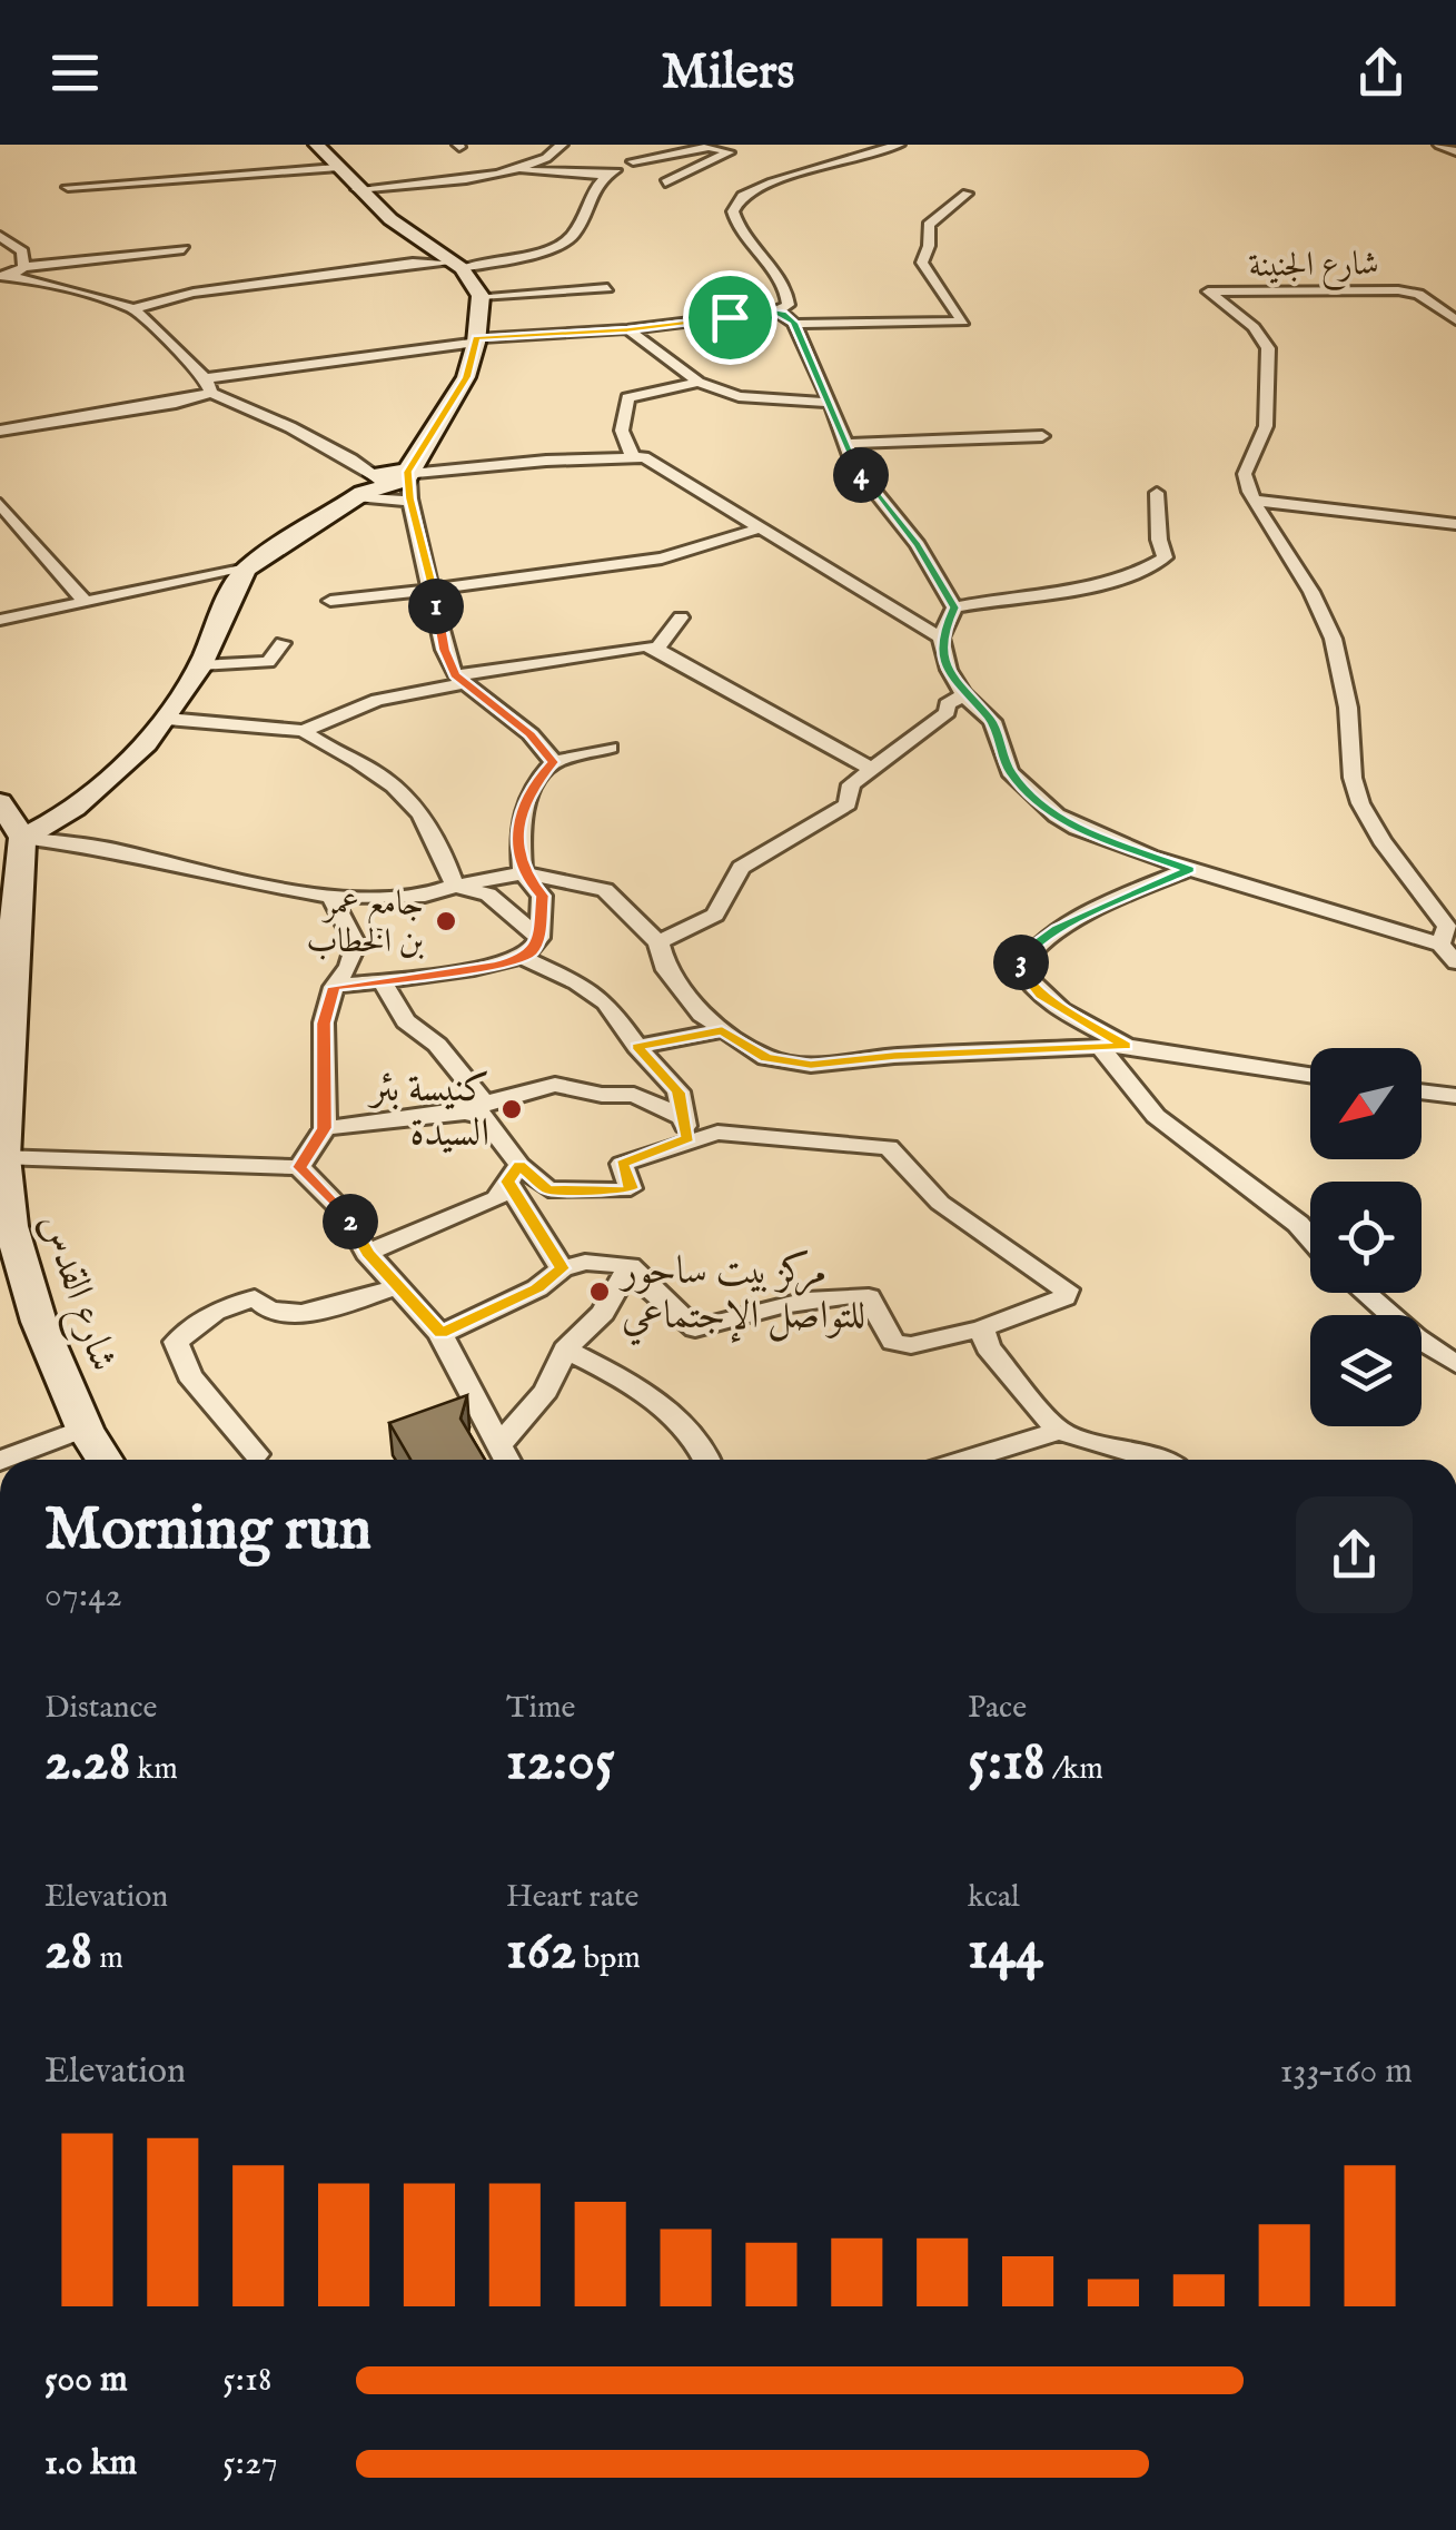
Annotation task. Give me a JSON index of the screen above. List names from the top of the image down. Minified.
{"streets":{"street":["شارع الجنينة","شارع القدس"]},"places":["جامع عمر بن الخطاب","كنيسة بئر السيدة","مركز بيت ساحور للتواصل الإجتماعي"],"north":"bottom left","page":{"header":"Milers","pins":["4","1","3","2"],"heading":["Morning run","07:42"],"stats":[["Distance","2.28 km"],["Time","12:05"],["Pace","5:18 /km"],["Elevation","28 m"],["Heart rate","162 bpm"],["kcal","144"]],"chart":["Elevation","133–160 m"],"list":[{"name":"500 m","note":"5:18"},{"name":"1.0 km","note":"5:27"}]}}
